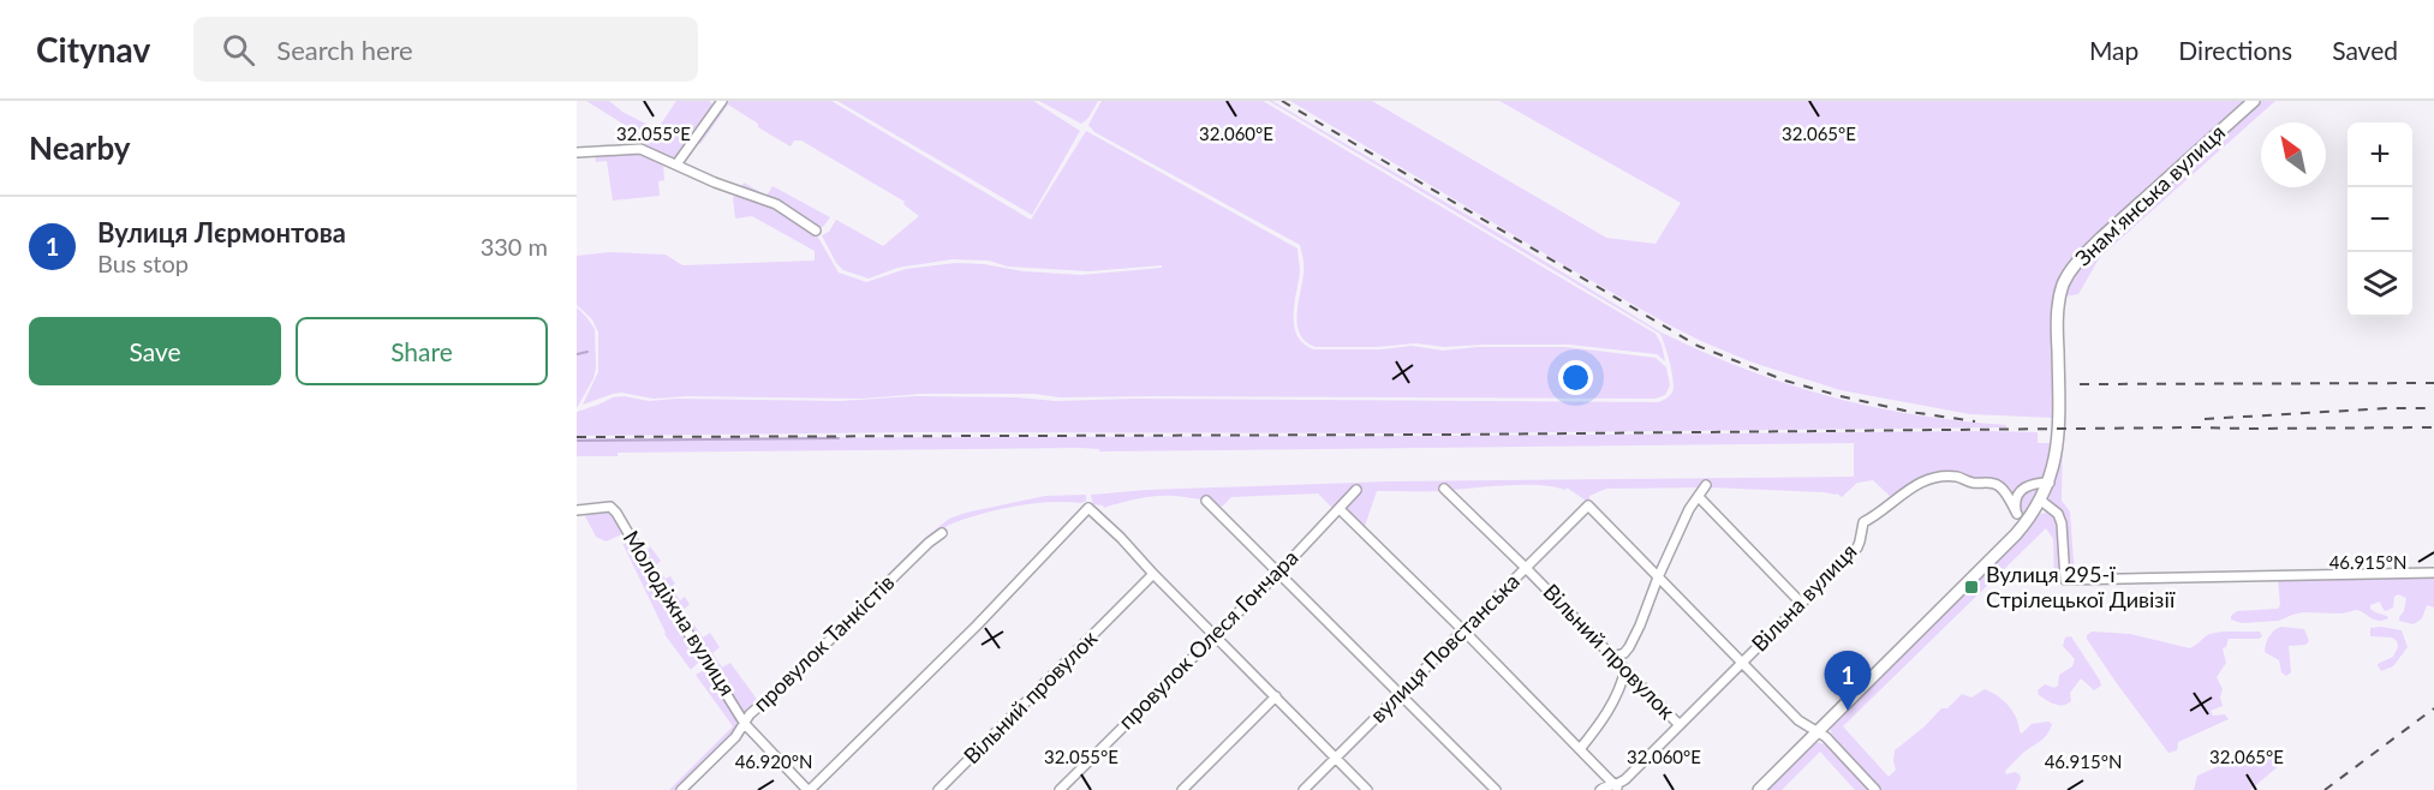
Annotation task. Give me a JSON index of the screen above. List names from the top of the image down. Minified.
{"streets":{"street":["Знам'янська вулиця","Вільна вулиця","Молодіжна вулиця","провулок Олеся Гончара","провулок Танкістів","вулиця Повстанська","Вільний провулок"]},"crossings":[["Знам'янська вулиця","Вільна вулиця"],["Вільна вулиця","Вільний провулок"],["Молодіжна вулиця","провулок Танкістів"],["вулиця Повстанська","Вільний провулок"]],"places":{"transit":["Вулиця 295-ї Стрілецької Дивізії"]},"north":"top left","page":{"header":"Citynav","search":"Search here","nav":["Map","Directions","Saved"],"heading":"Nearby","map_buttons":["+","−"],"list":[{"mark":"1","name":"Вулиця Лєрмонтова","note":"Bus stop","value":"330 m"}],"buttons":["Save","Share"],"pins":"1"},"coordinates":["32.055°E","32.060°E","32.065°E","46.915°N","46.920°N"]}
